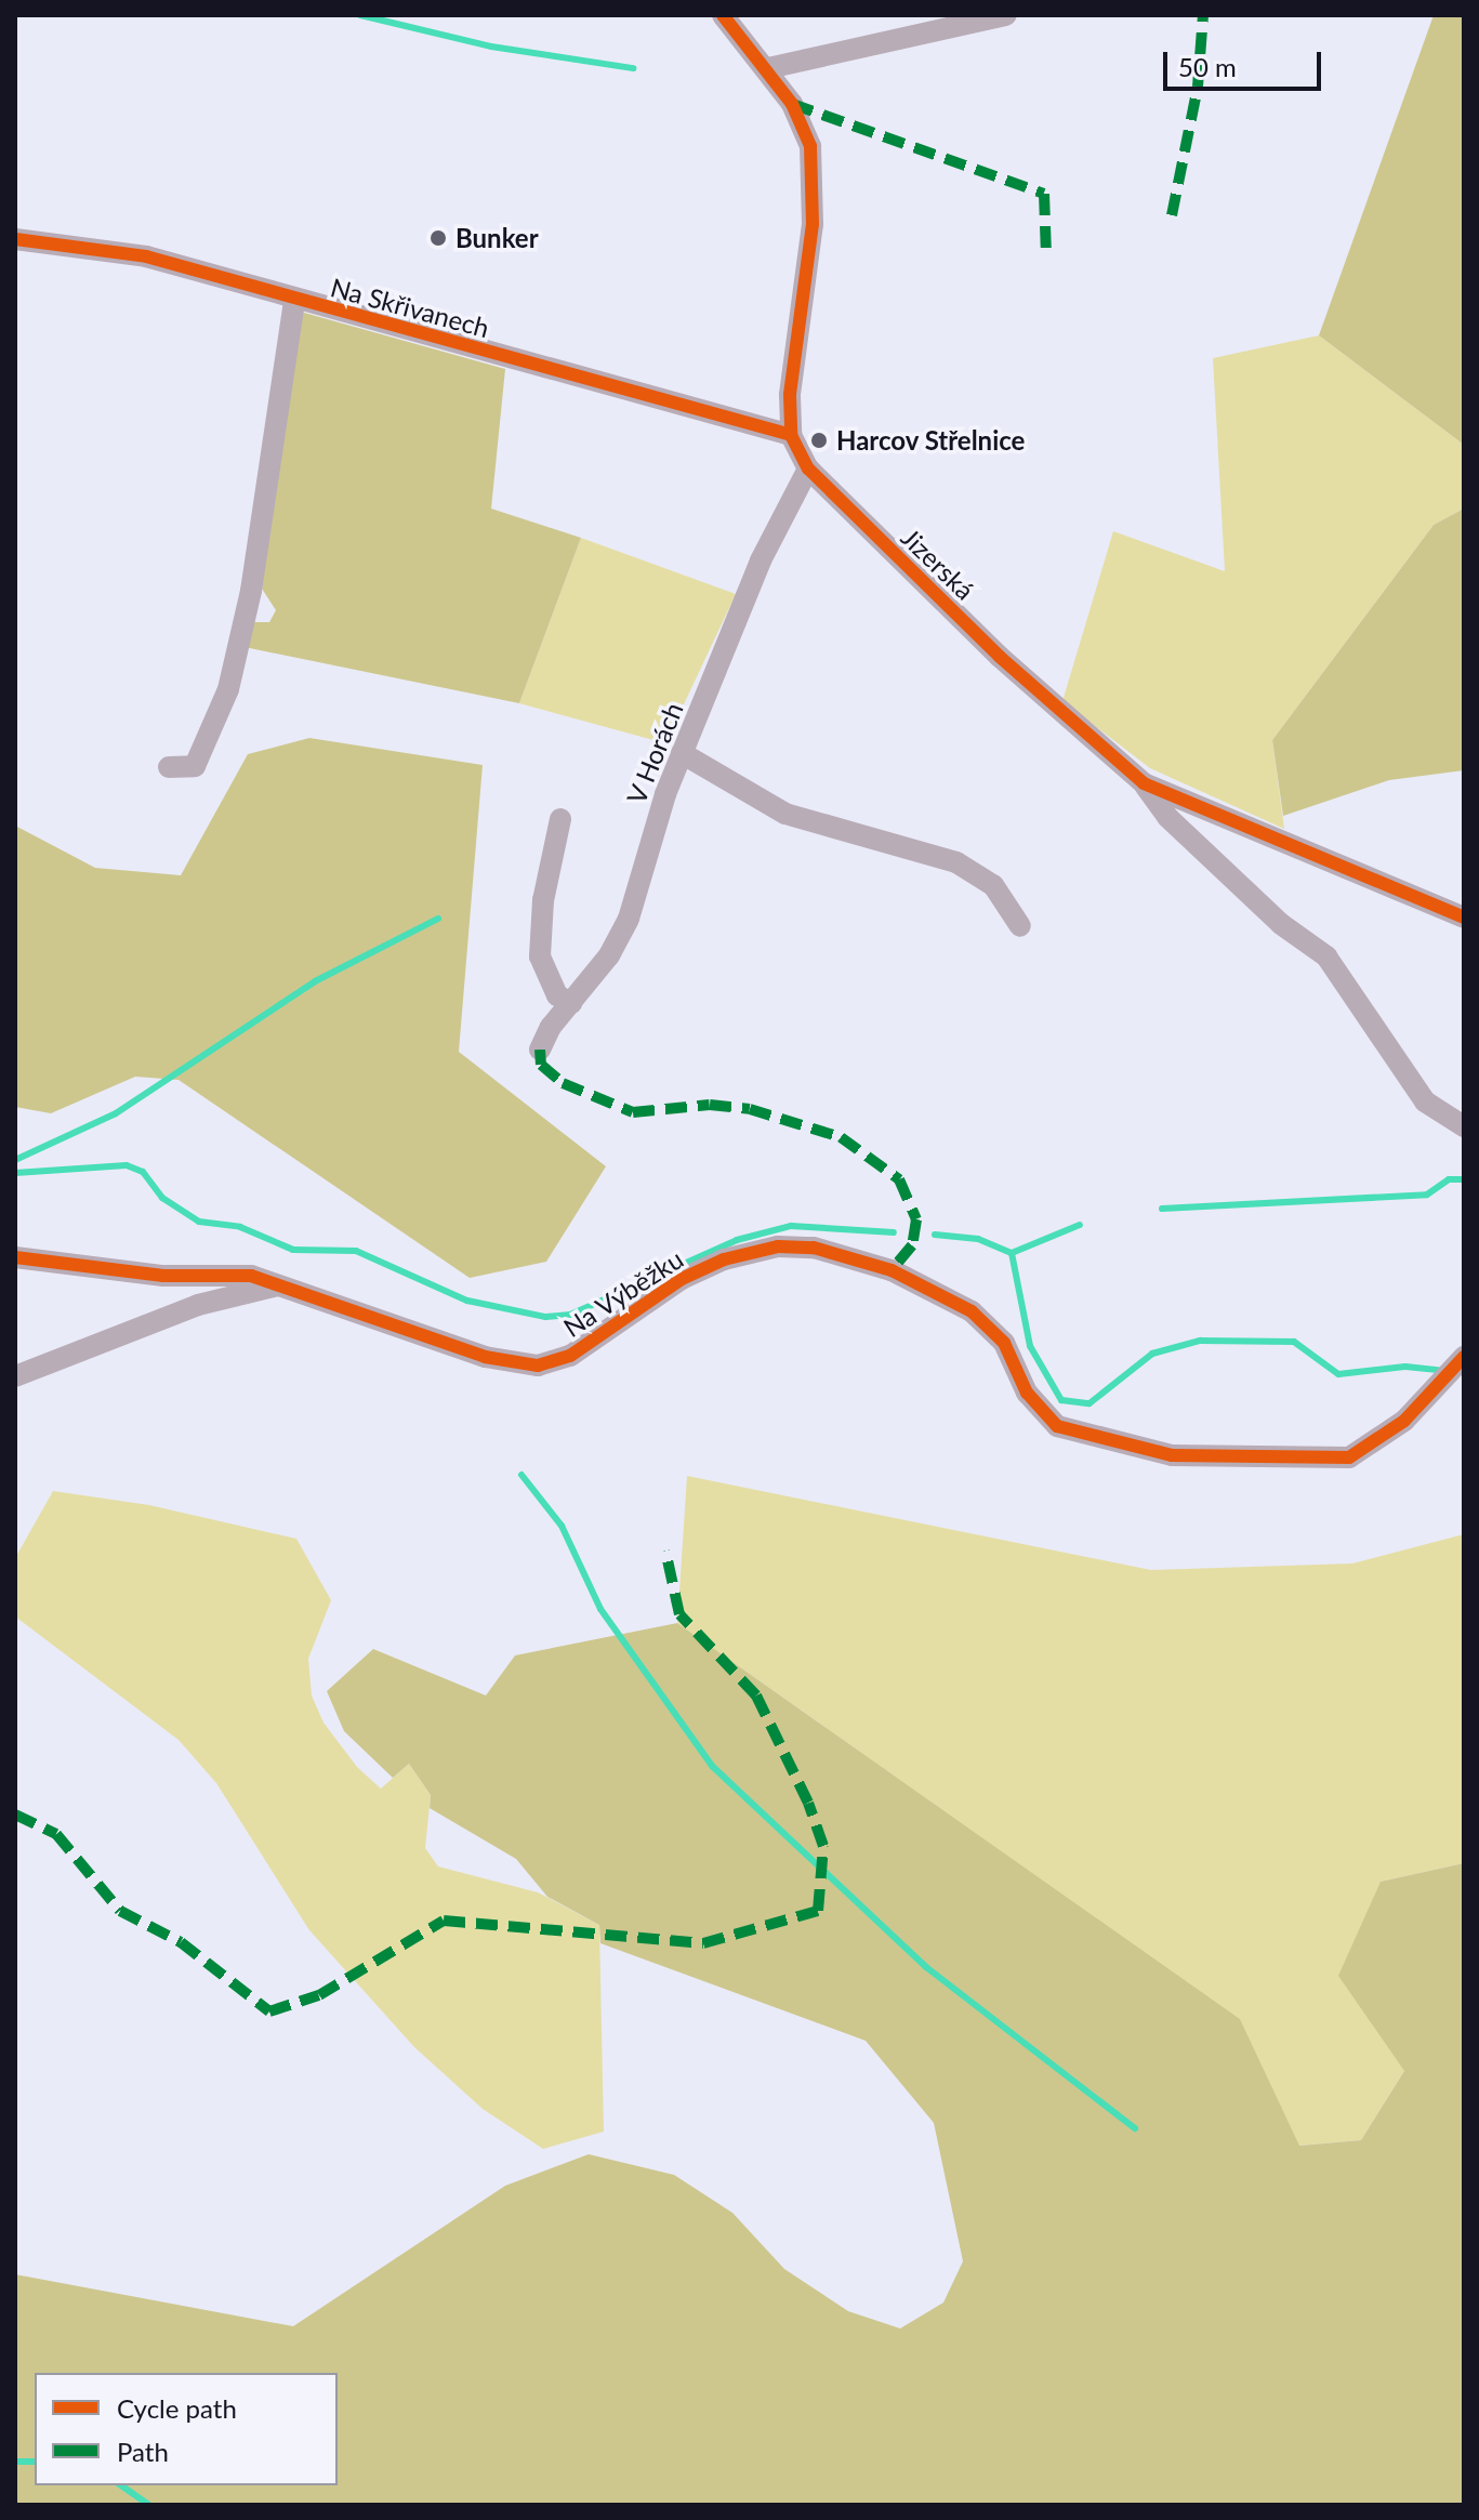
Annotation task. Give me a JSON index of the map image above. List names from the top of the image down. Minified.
{"streets":{"street":["Na Skřivanech","Jizerská","V Horách","Na Výběžku"]},"crossings":[["Na Skřivanech","Jizerská"],["Jizerská","V Horách"]],"places":["Bunker","Harcov Střelnice"],"legend":["Cycle path","Path"],"scale_bar":"50 m"}
